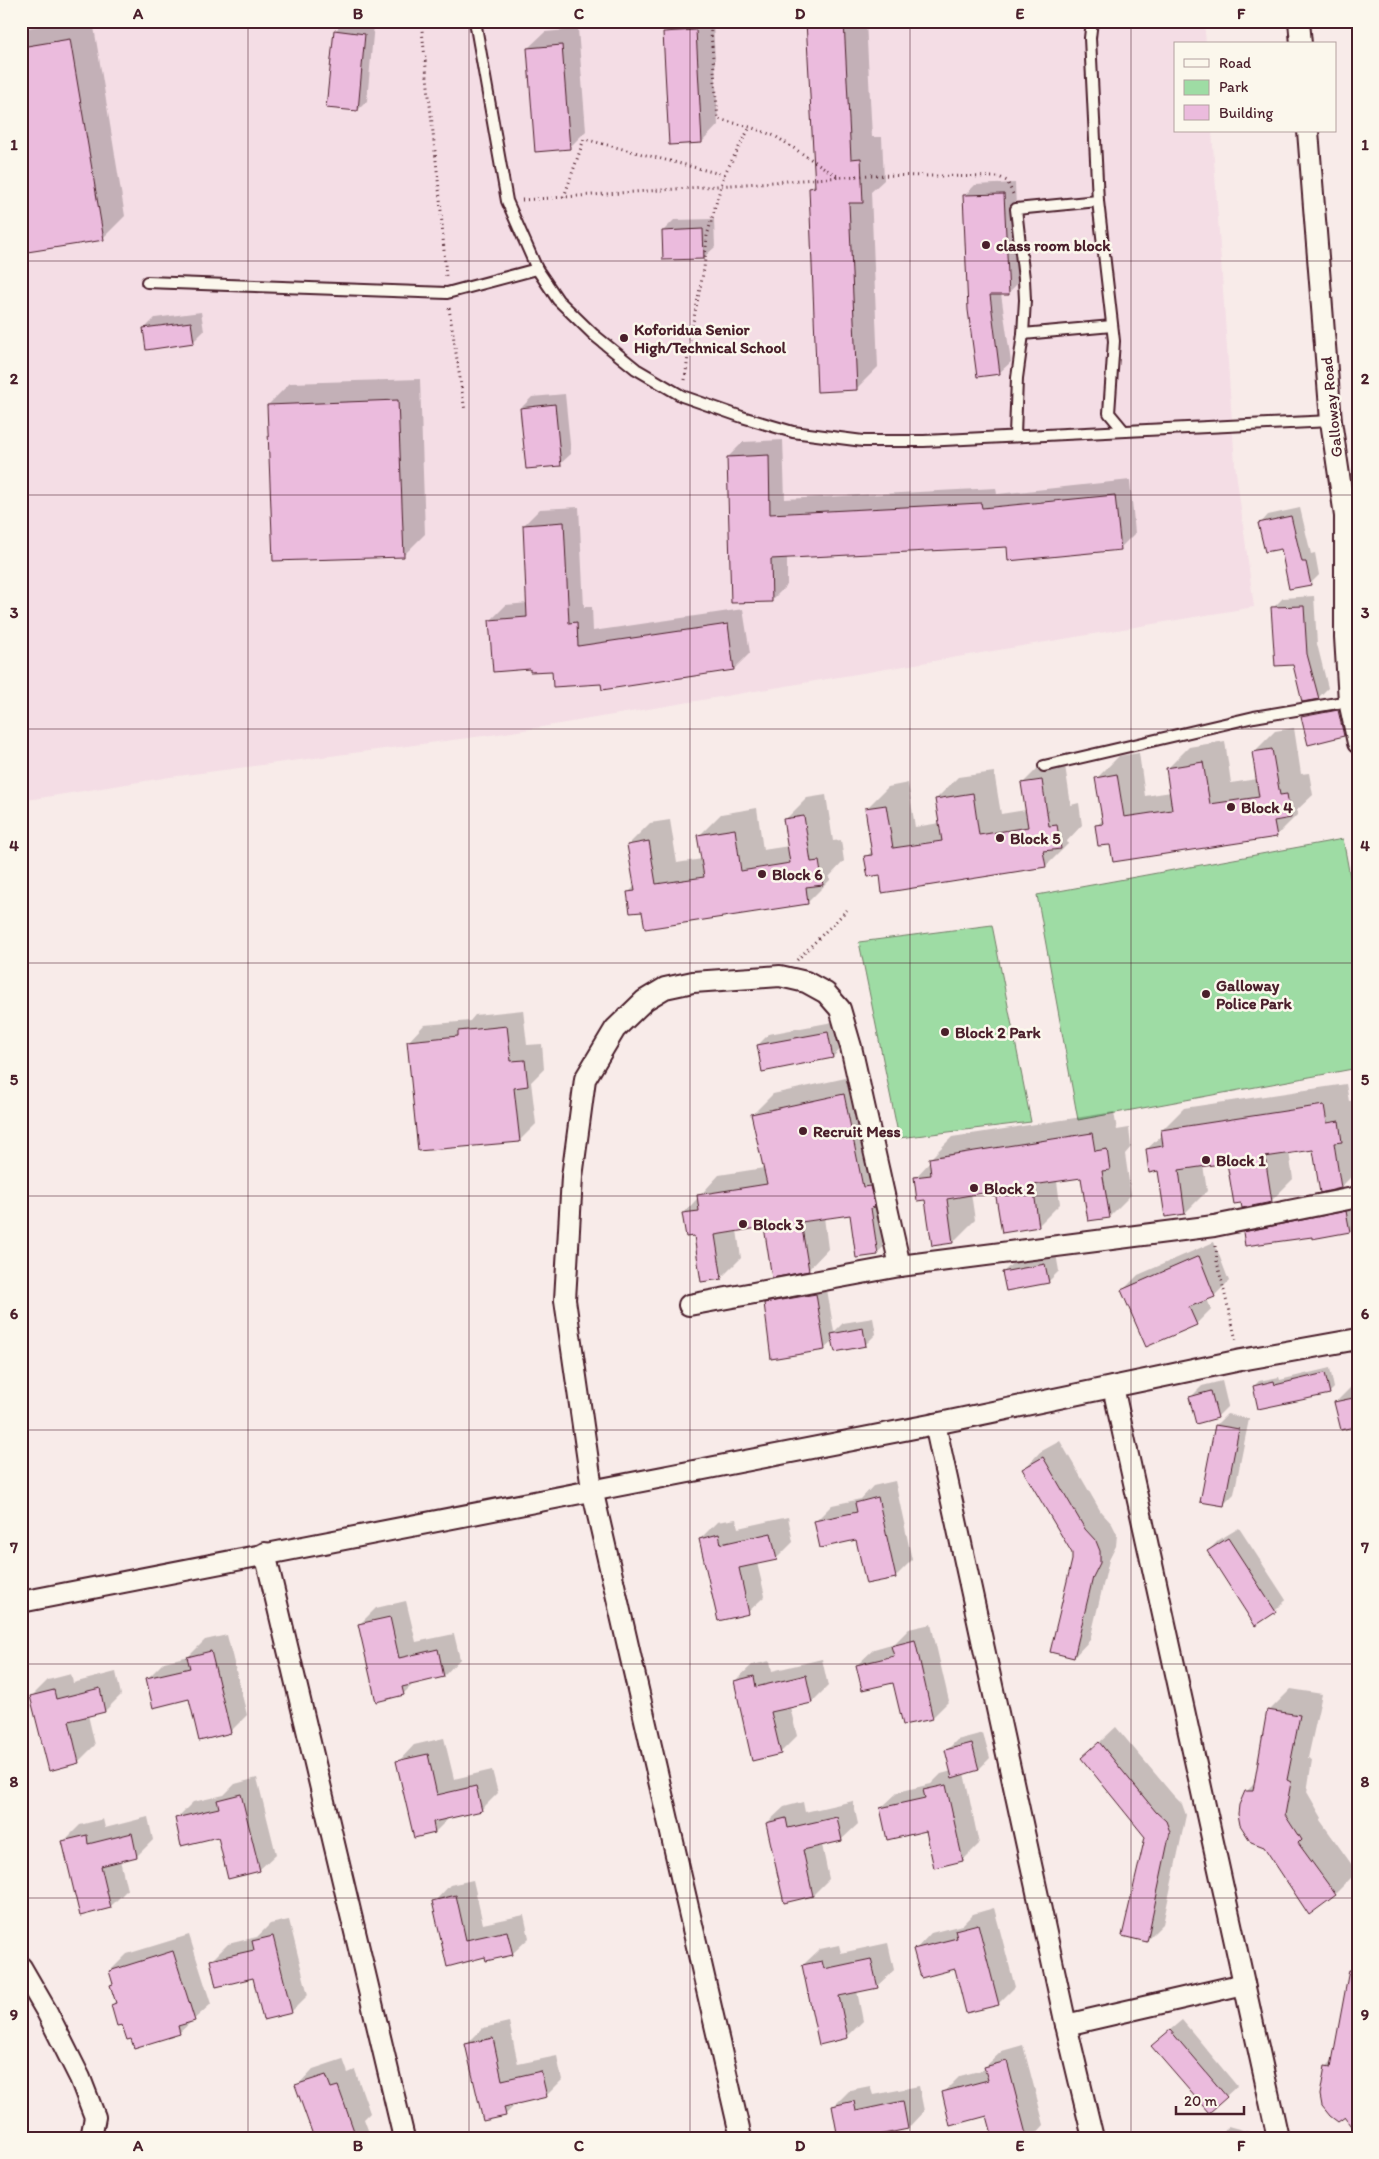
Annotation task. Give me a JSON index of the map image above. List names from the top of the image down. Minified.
{"streets":{"street":["Galloway Road"]},"places":["class room block","Koforidua Senior High/Technical School","Block 4","Block 5","Block 6","Galloway Police Park","Block 2 Park","Recruit Mess","Block 1","Block 2","Block 3"],"legend":["Road","Park","Building"],"scale_bar":"20 m","grid":{"columns":["A","B","C","D","E","F"],"rows":["1","2","3","4","5","6","7","8","9"]}}
